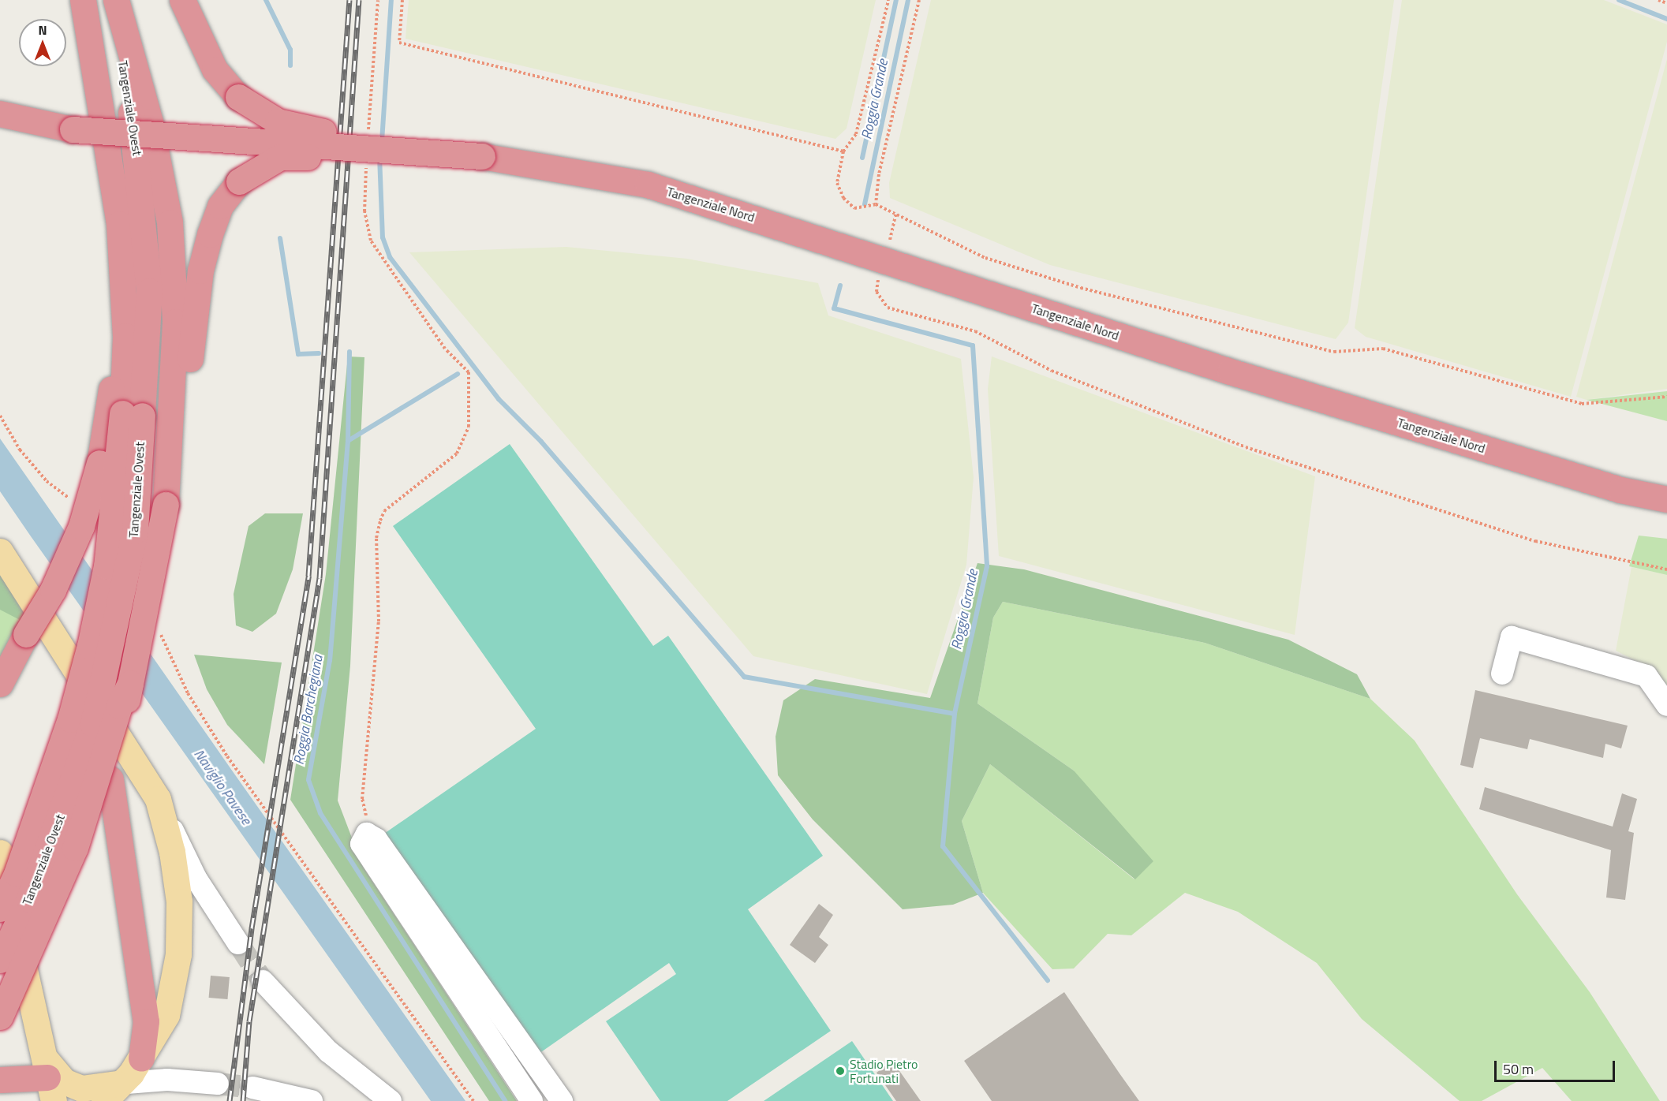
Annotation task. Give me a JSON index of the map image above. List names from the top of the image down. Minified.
{"streets":{"highway":["Tangenziale Ovest","Tangenziale Nord"]},"water":["Roggia Grande","Roggia Barchegiana","Naviglio Pavese"],"places":["Stadio Pietro Fortunati"],"scale_bar":"50 m","north":"top"}
